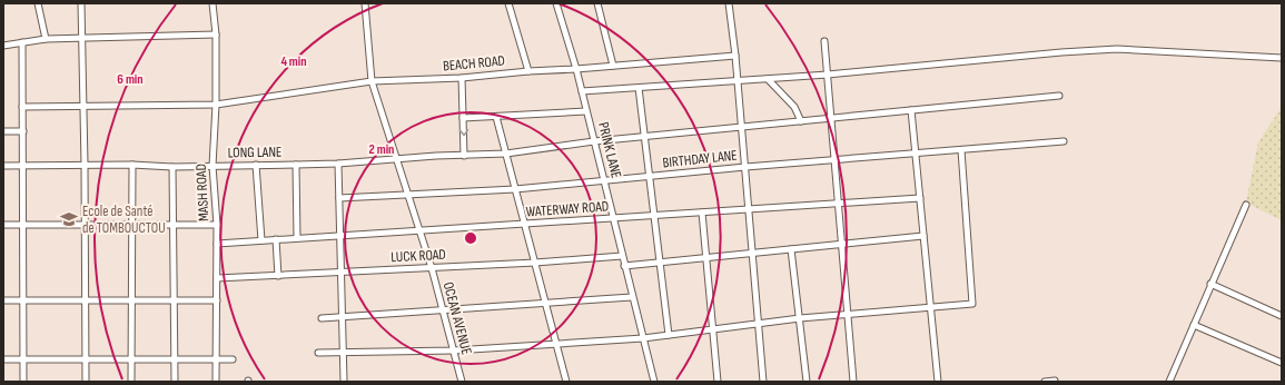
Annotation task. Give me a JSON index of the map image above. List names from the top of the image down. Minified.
{"streets":{"street":["BEACH ROAD","PRINK LANE","LONG LANE","BIRTHDAY LANE","MASH ROAD","WATERWAY ROAD","LUCK ROAD","OCEAN AVENUE"]},"crossings":[["BEACH ROAD","PRINK LANE"],["BEACH ROAD","MASH ROAD"],["BEACH ROAD","OCEAN AVENUE"],["PRINK LANE","LONG LANE"],["PRINK LANE","BIRTHDAY LANE"],["PRINK LANE","WATERWAY ROAD"],["PRINK LANE","LUCK ROAD"],["LONG LANE","MASH ROAD"],["LONG LANE","OCEAN AVENUE"],["BIRTHDAY LANE","OCEAN AVENUE"],["MASH ROAD","WATERWAY ROAD"],["MASH ROAD","LUCK ROAD"],["WATERWAY ROAD","OCEAN AVENUE"],["LUCK ROAD","OCEAN AVENUE"]],"places":{"school or university":["Ecole de Santé de TOMBOUCTOU"]},"rings":["4 min","6 min","2 min"]}
